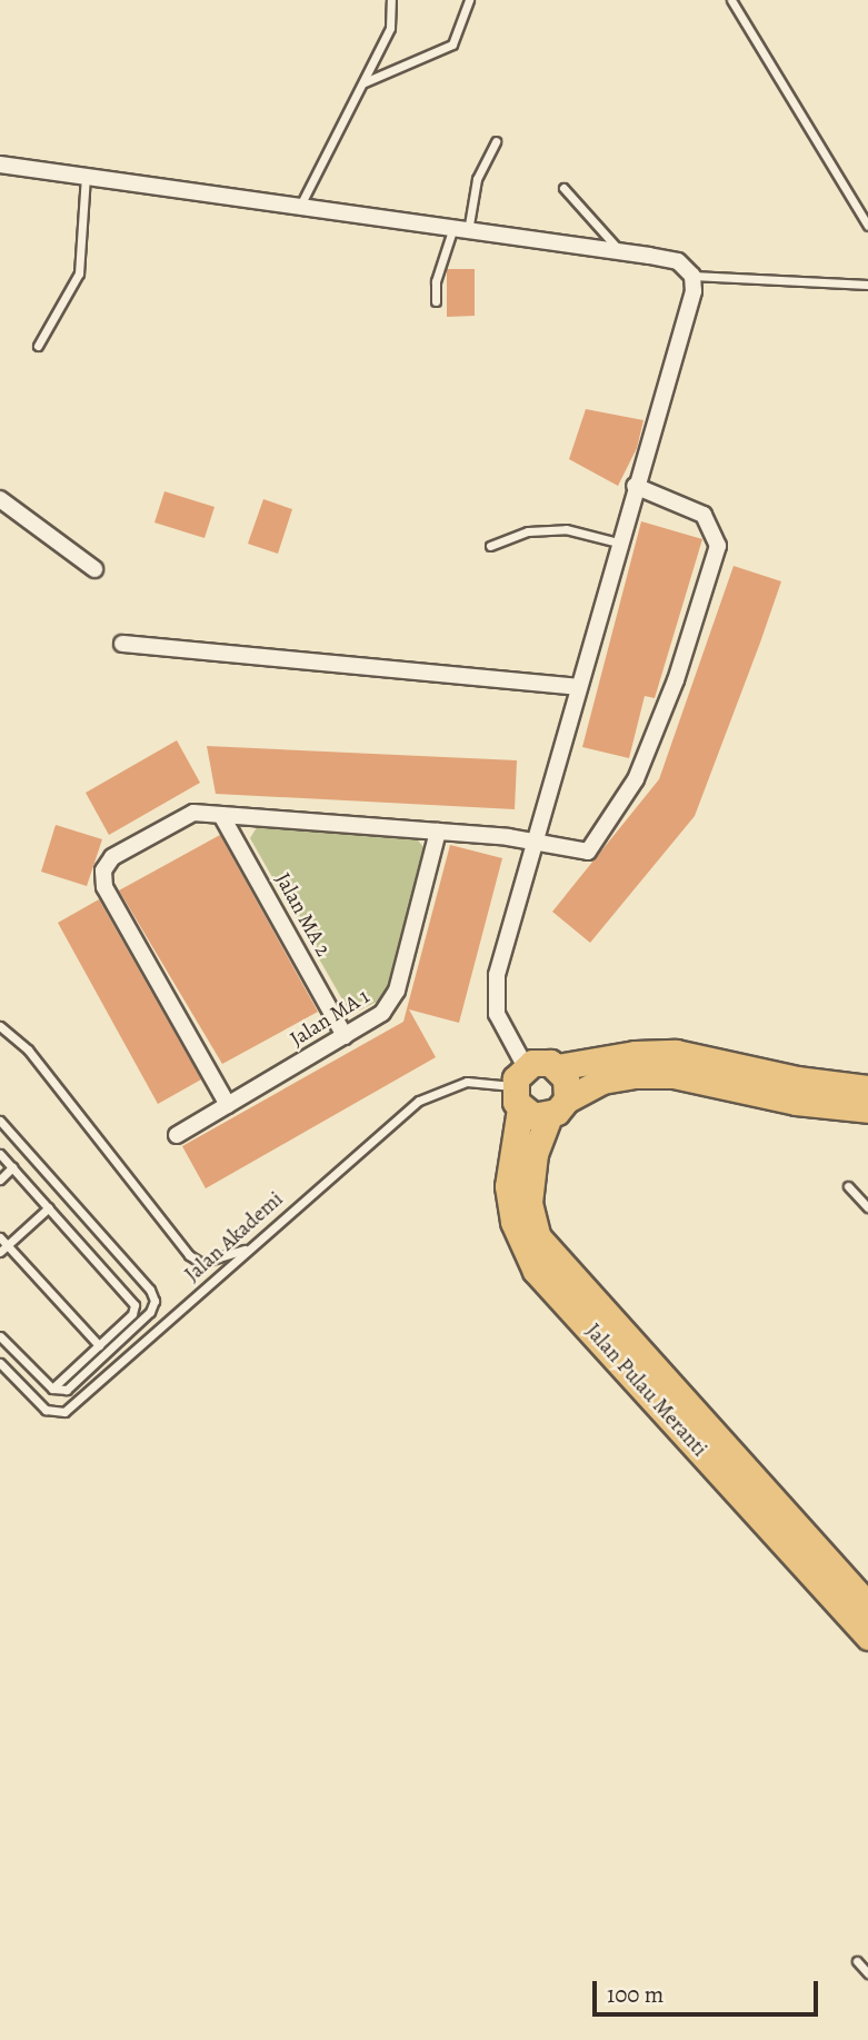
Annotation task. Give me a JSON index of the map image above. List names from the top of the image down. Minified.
{"streets":{"main road":["Jalan Pulau Meranti"],"street":["Jalan MA 2","Jalan MA 1"],"lane":["Jalan Akademi"]},"crossings":[["Jalan MA 2","Jalan MA 1"],["Jalan Akademi","Jalan Pulau Meranti"]],"scale_bar":"100 m"}
